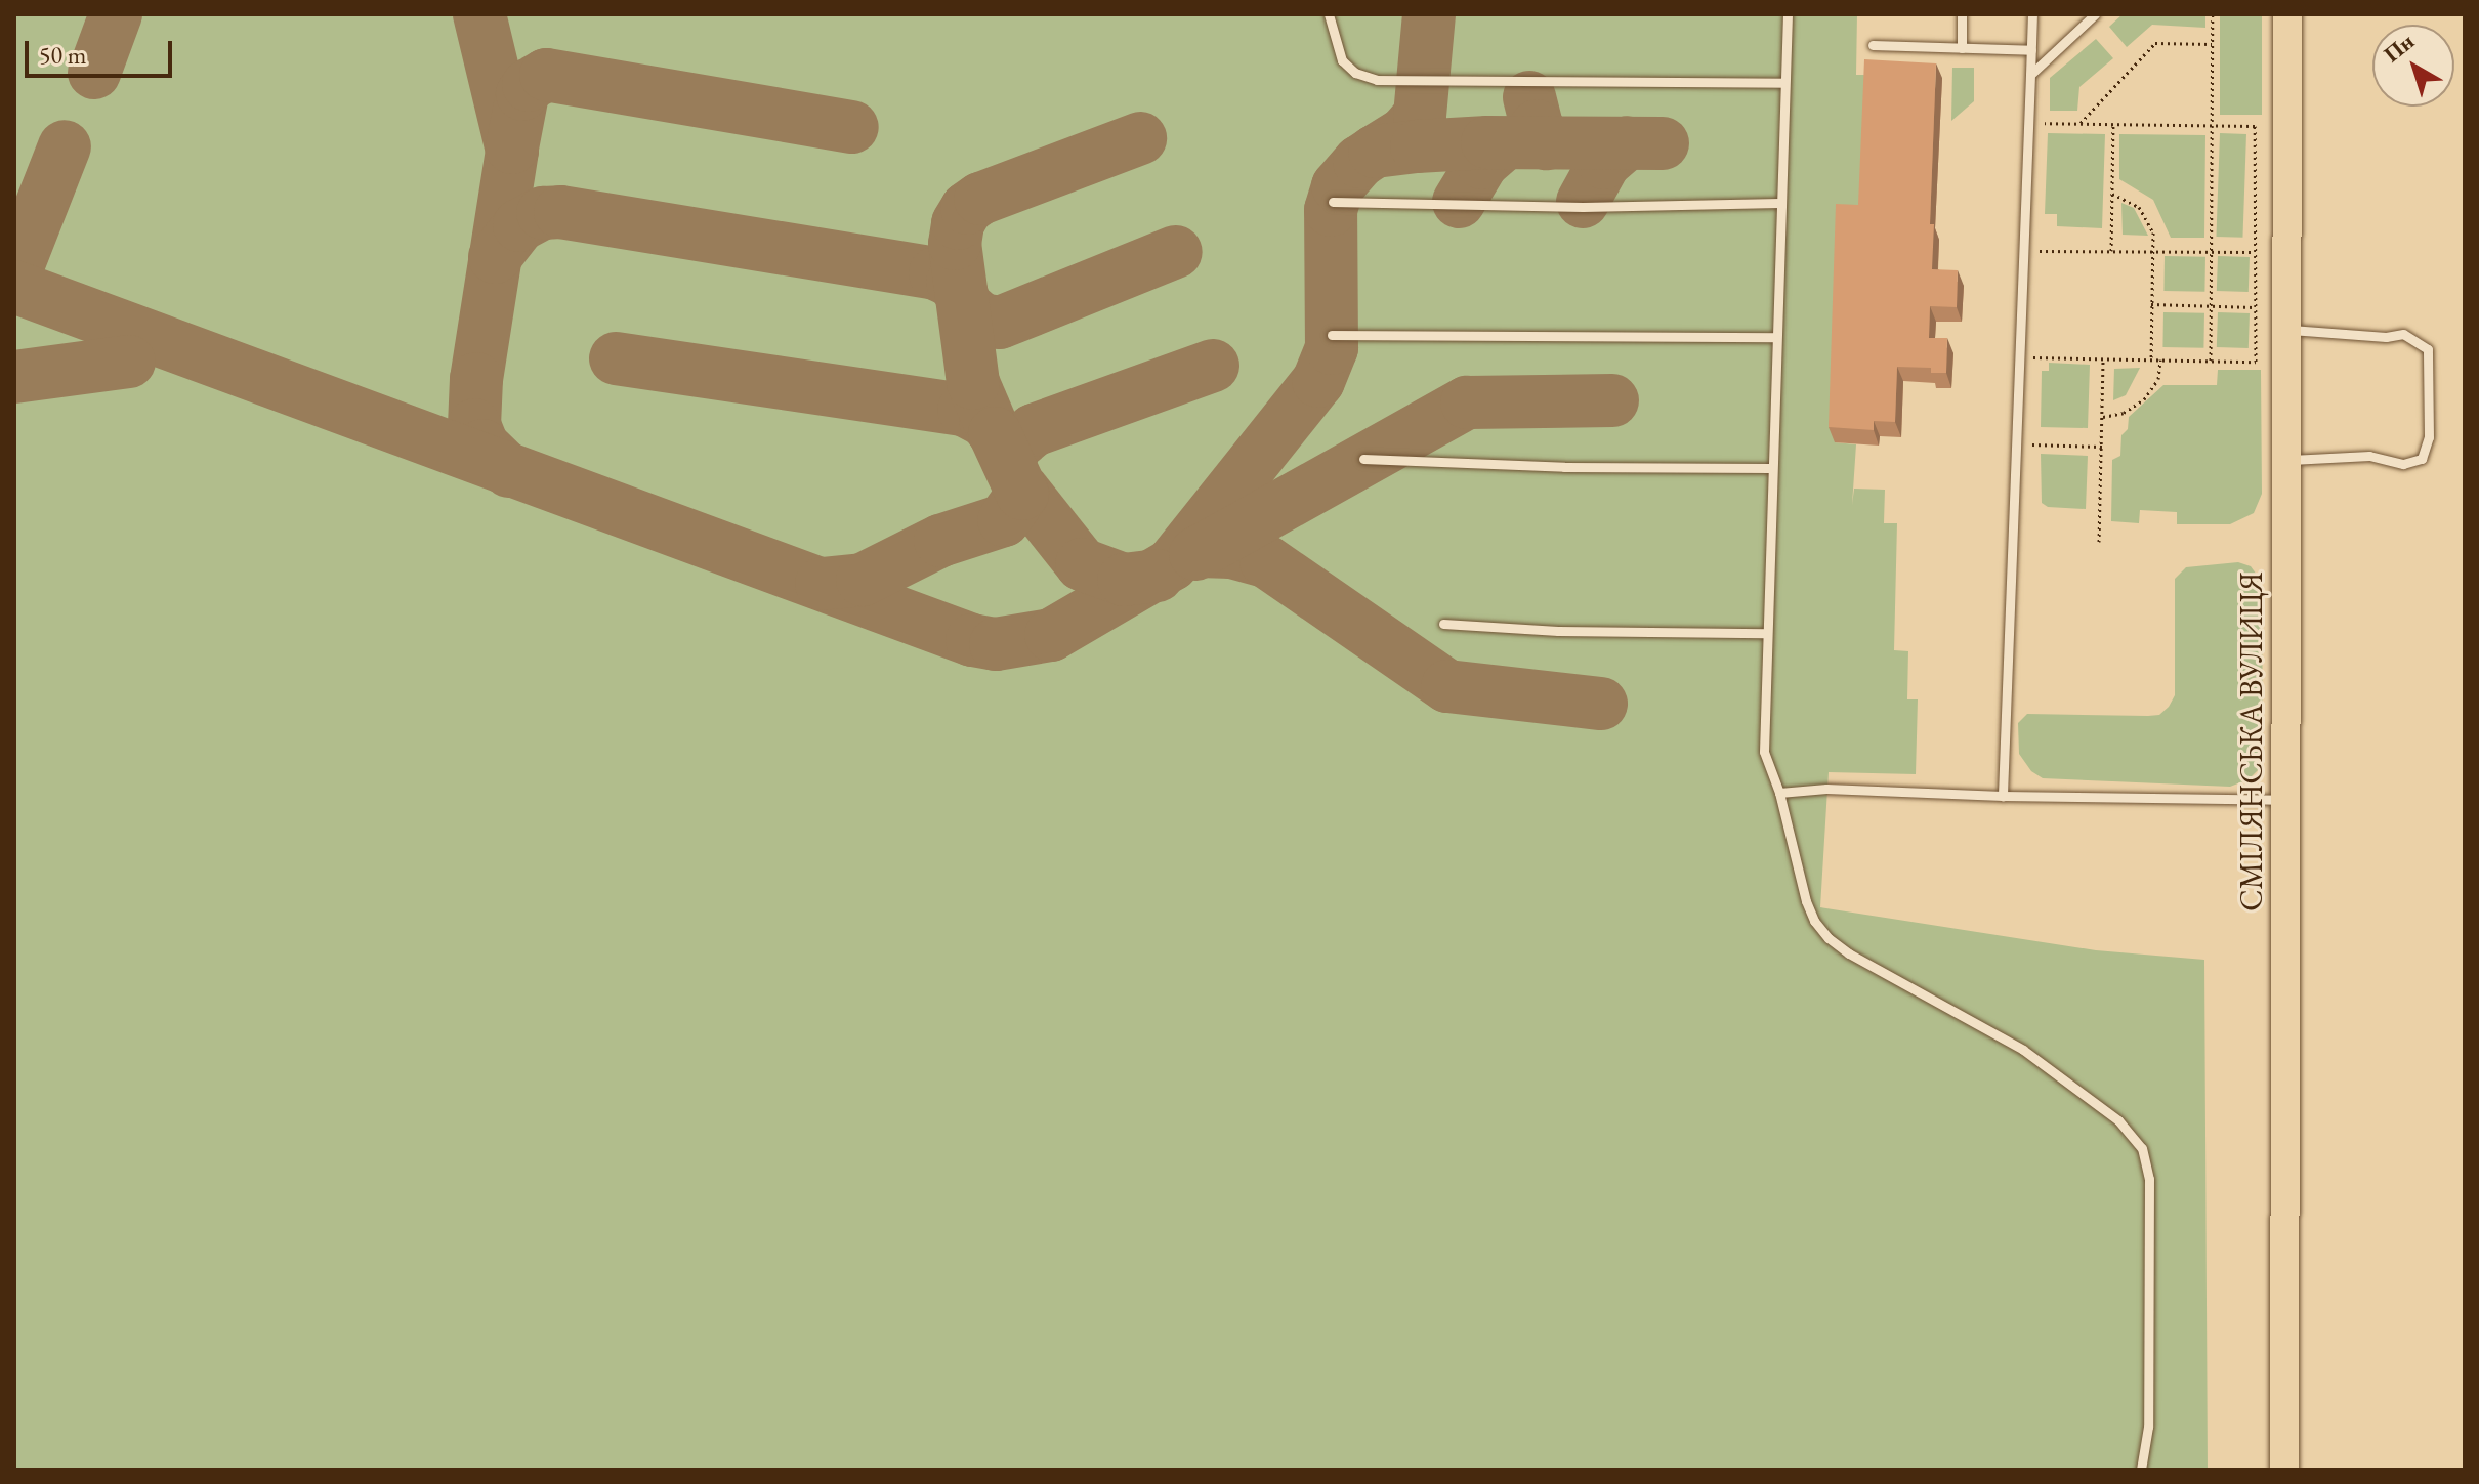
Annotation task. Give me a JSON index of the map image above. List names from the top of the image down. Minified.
{"streets":{"main road":["СМІЛЯНСЬКА ВУЛИЦЯ"]},"scale_bar":"50 m","north":"top left"}
